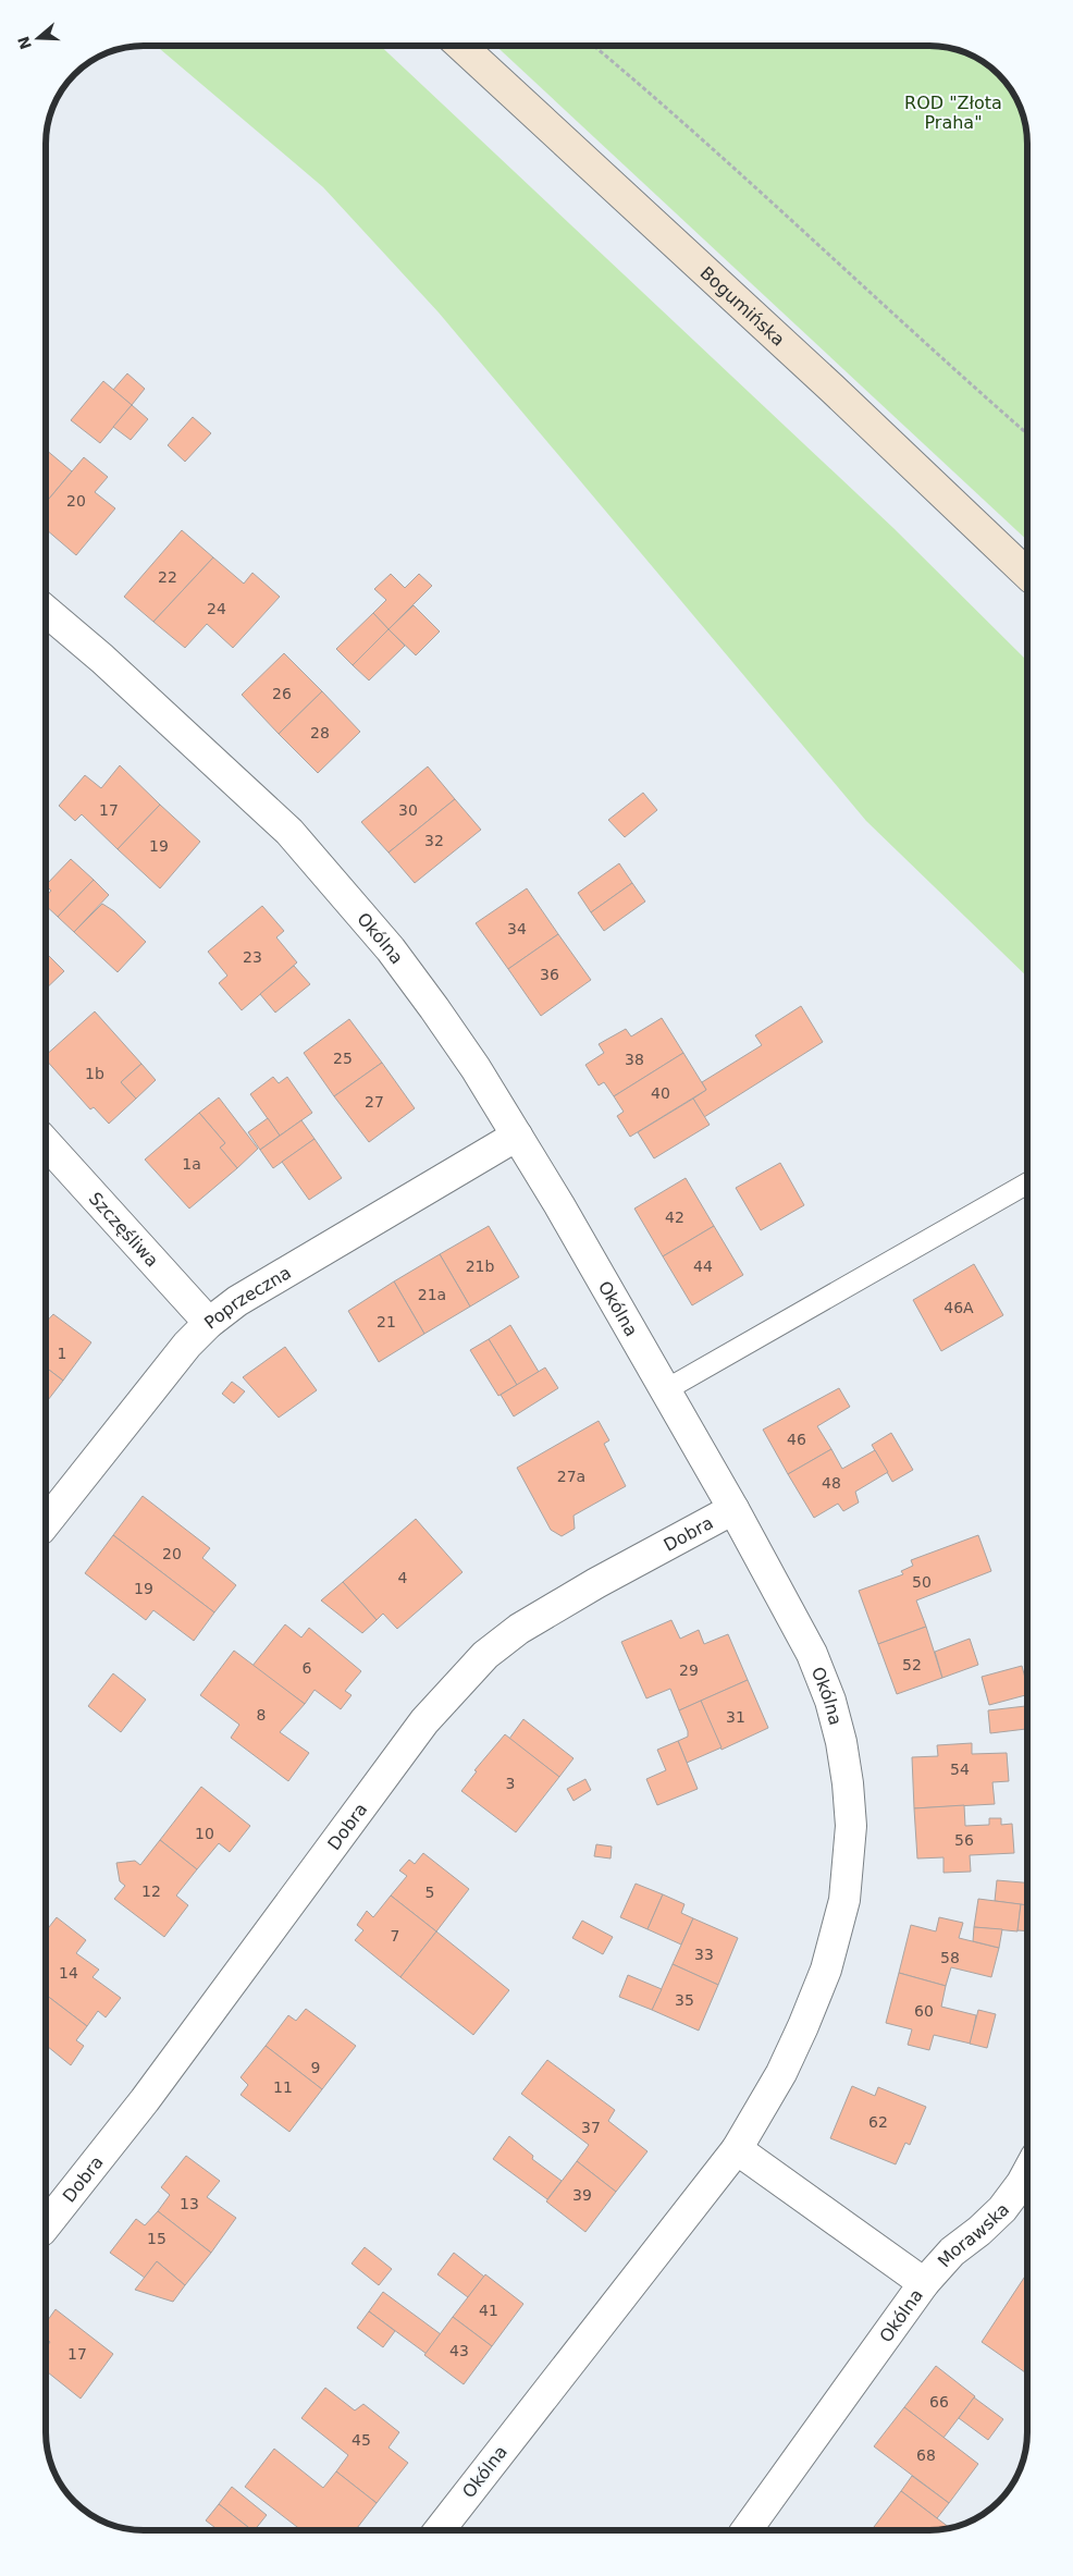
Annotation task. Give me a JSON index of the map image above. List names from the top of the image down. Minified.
{"streets":{"street":["Bogumińska","Okólna","Szczęśliwa","Poprzeczna","Dobra","Morawska"]},"crossings":[["Okólna","Poprzeczna"],["Okólna","Dobra"],["Okólna","Morawska"],["Szczęśliwa","Poprzeczna"]],"parks":["ROD \"Złota Praha\""],"house_numbers":["20","22","24","26","28","17","30","32","19","34","23","36","25","38","1b","40","27","1a","42","21b","44","21a","46A","21","1","46","27a","48","20","4","50","19","52","6","29","8","31","54","3","10","56","12","5","7","33","58","14","35","60","9","11","62","37","39","13","15","41","43","17","66","45","68"],"north":"left"}
